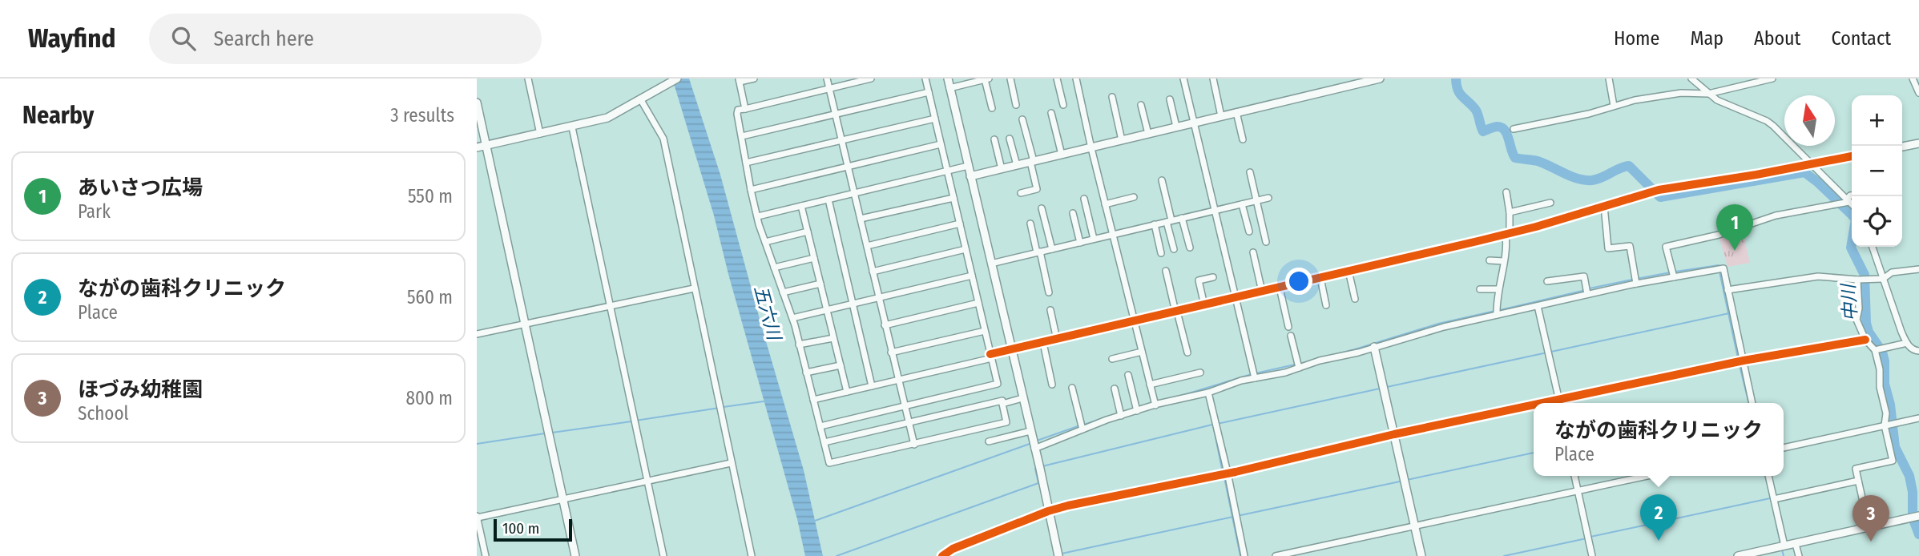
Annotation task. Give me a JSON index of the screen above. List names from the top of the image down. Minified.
{"water":["中川","五六川"],"scale_bar":"100 m","north":"top","page":{"header":"Wayfind","search":"Search here","nav":["Home","Map","About","Contact"],"heading":["Nearby","3 results"],"map_buttons":["+","−"],"list":[{"mark":"1","name":"あいさつ広場","note":"Park","value":"550 m"},{"mark":"2","name":"ながの歯科クリニック","note":"Place","value":"560 m"},{"mark":"3","name":"ほづみ幼稚園","note":"School","value":"800 m"}],"pins":["1","2","3"],"popup":["ながの歯科クリニック","Place"],"scale":"100 m"}}
